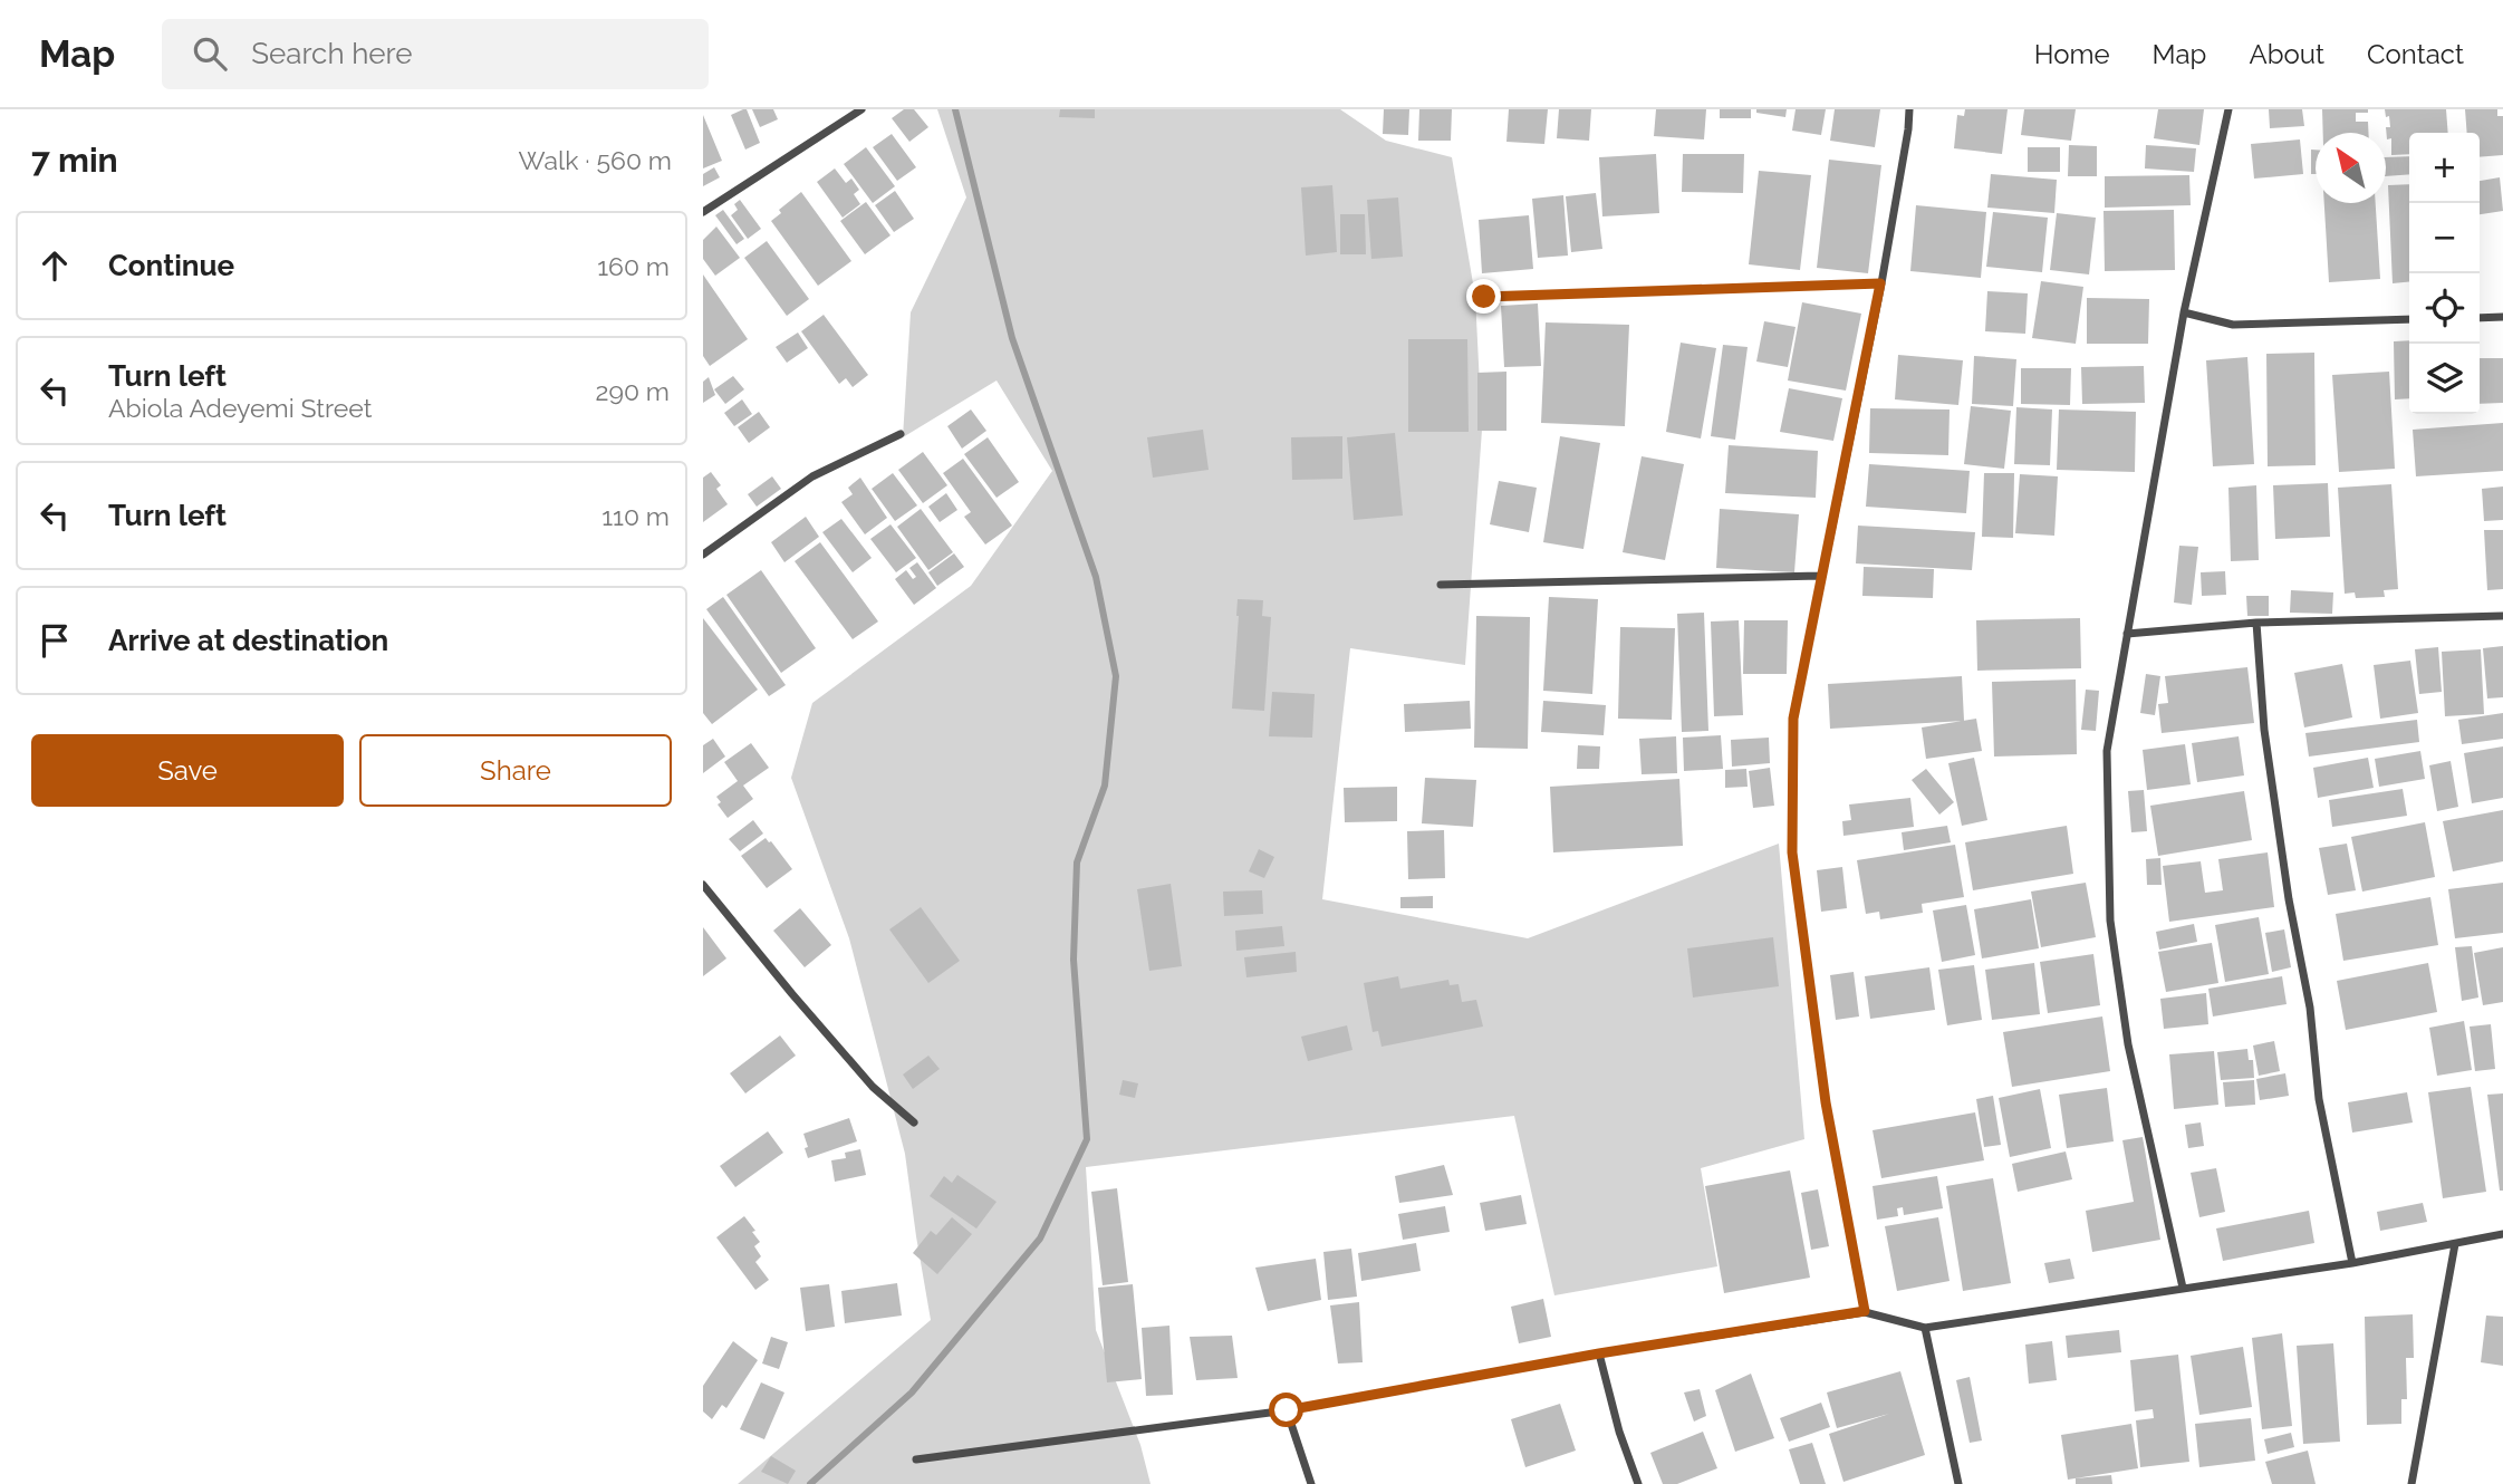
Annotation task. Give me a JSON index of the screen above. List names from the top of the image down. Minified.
{"north":"top left","page":{"header":"Map","search":"Search here","nav":["Home","Map","About","Contact"],"heading":["7 min","Walk · 560 m"],"map_buttons":["+","−"],"list":[["Continue","160 m"],["Turn left","Abiola Adeyemi Street","290 m"],["Turn left","110 m"],"Arrive at destination"],"buttons":["Save","Share"]}}
